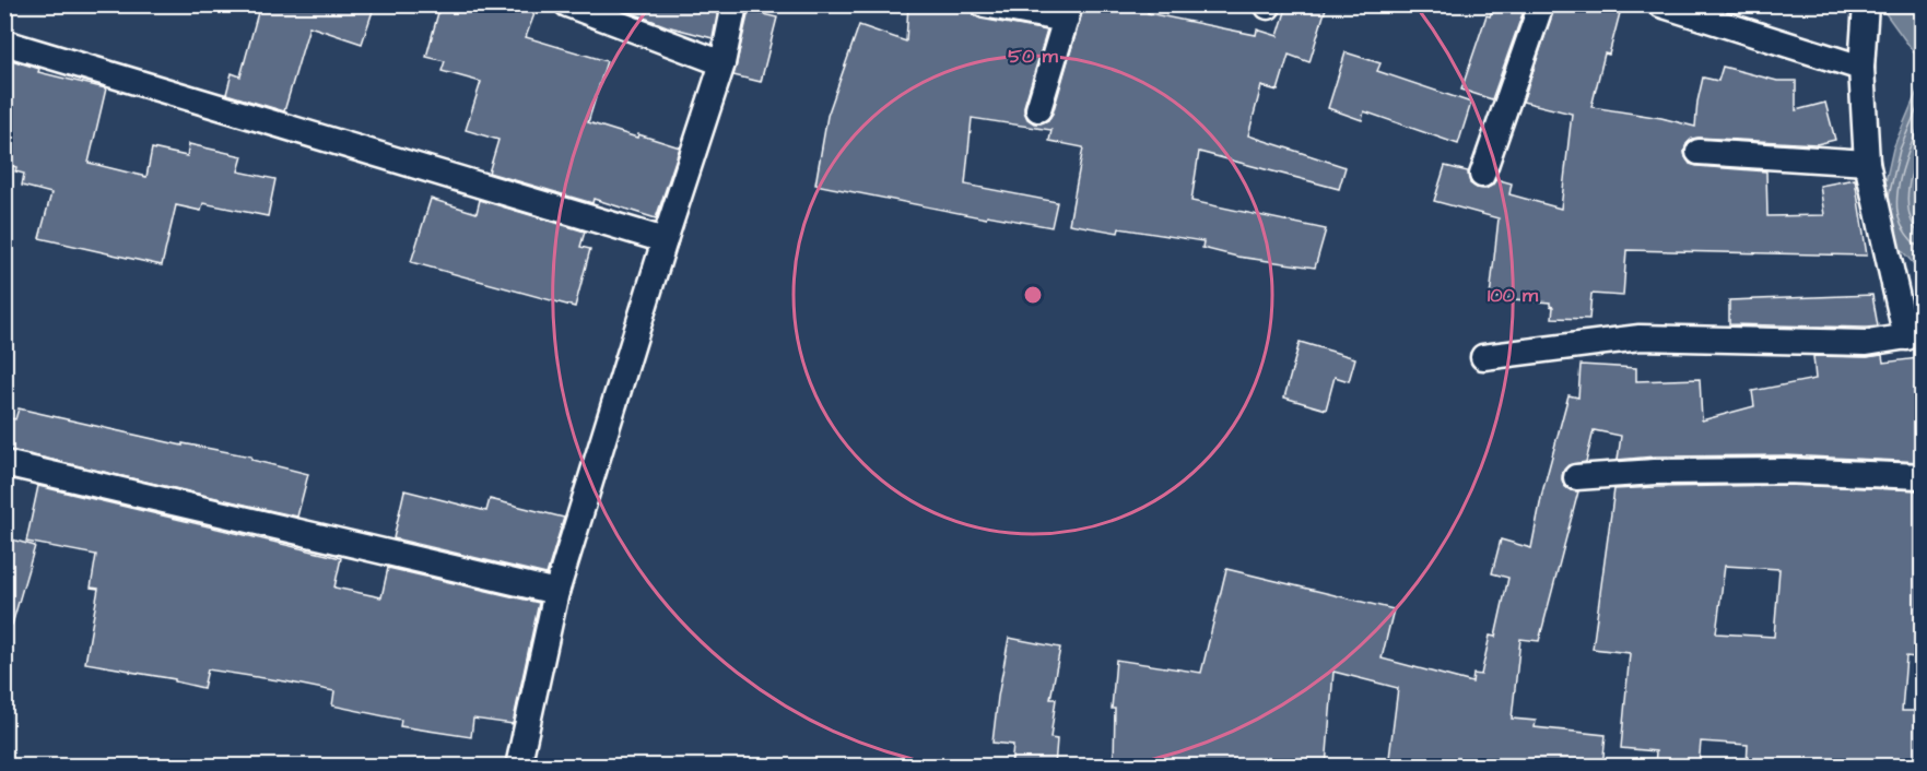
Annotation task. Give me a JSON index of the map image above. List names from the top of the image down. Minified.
{"rings":["50 m","100 m"]}
